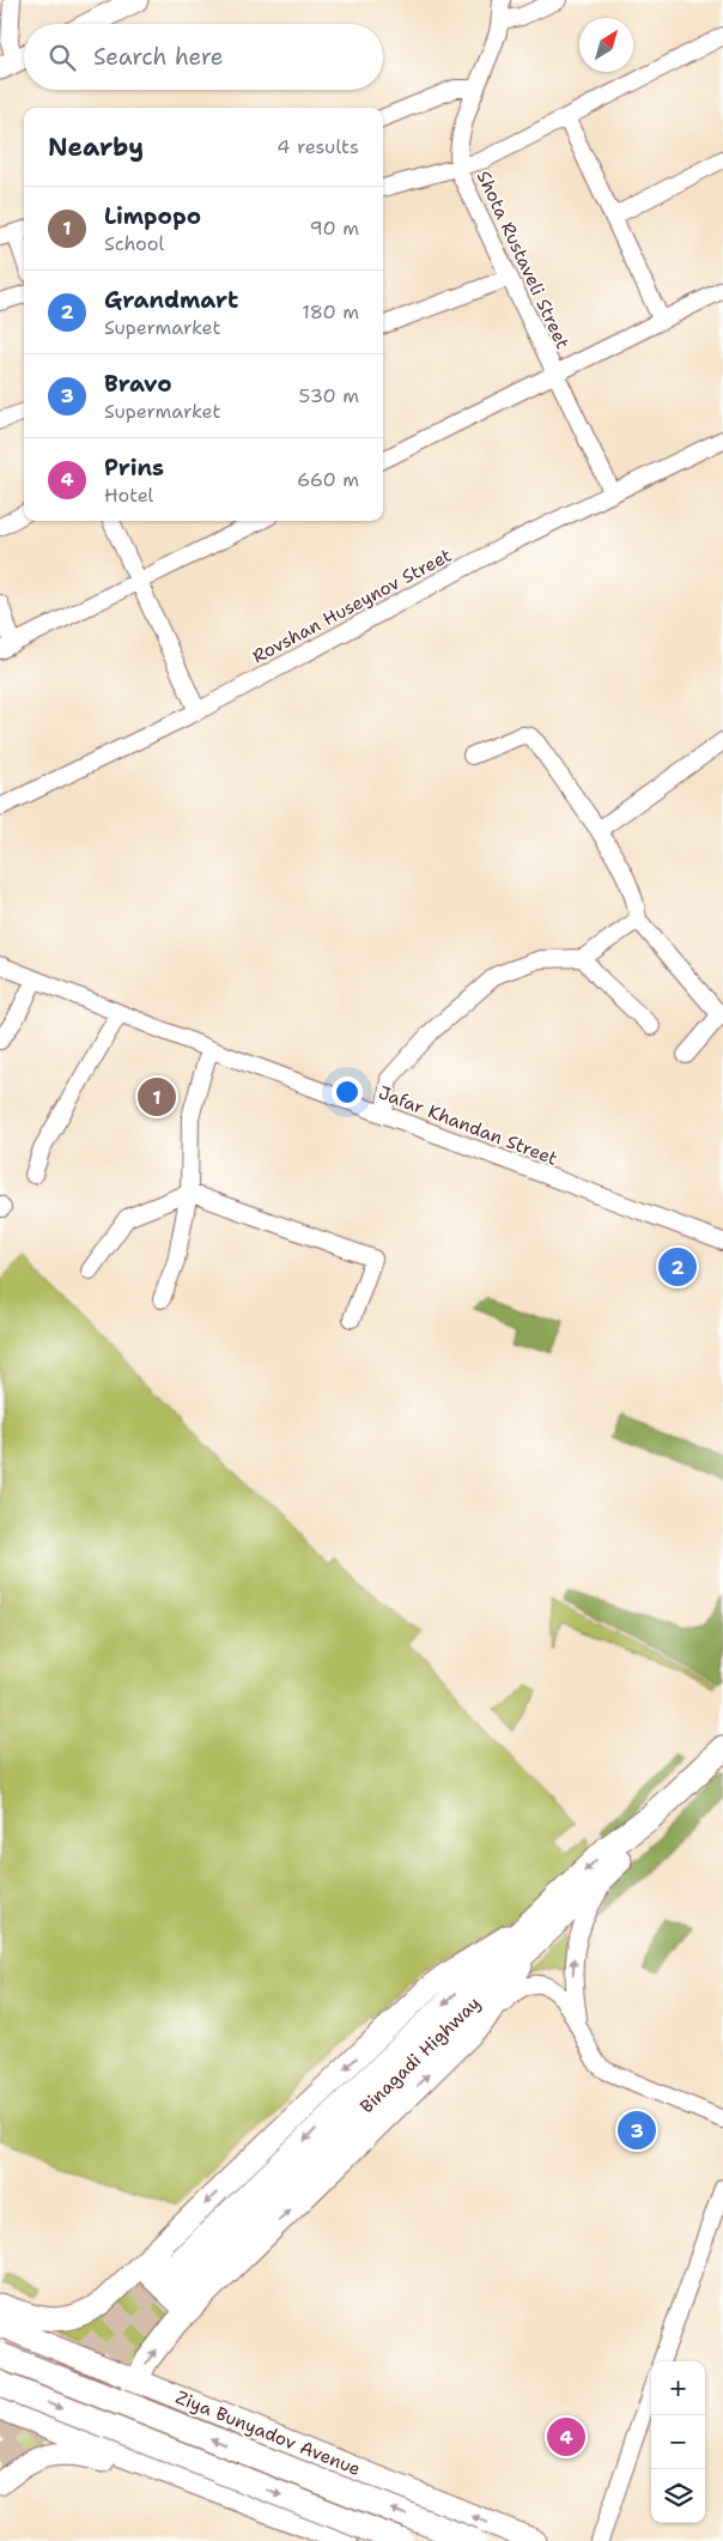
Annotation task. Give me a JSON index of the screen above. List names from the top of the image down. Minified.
{"streets":{"main road":["Binagadi Highway","Ziya Bunyadov Avenue"],"street":["Shota Rustaveli Street","Rovshan Huseynov Street","Jafar Khandan Street"]},"crossings":[["Shota Rustaveli Street","Rovshan Huseynov Street"]],"north":"top right","page":{"search":"Search here","heading":["Nearby","4 results"],"list":[{"mark":"1","name":"Limpopo","note":"School","value":"90 m"},{"mark":"2","name":"Grandmart","note":"Supermarket","value":"180 m"},{"mark":"3","name":"Bravo","note":"Supermarket","value":"530 m"},{"mark":"4","name":"Prins","note":"Hotel","value":"660 m"}],"pins":["1","2","3","4"],"map_buttons":["+","−"]}}
